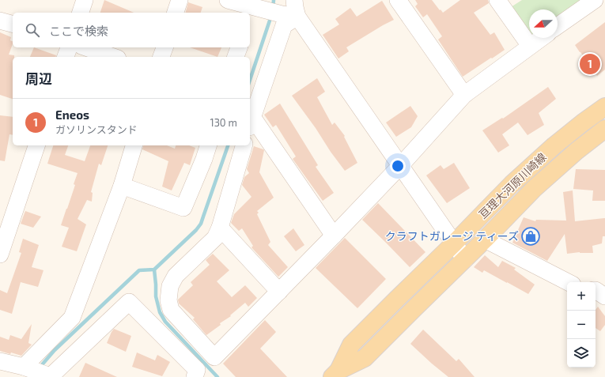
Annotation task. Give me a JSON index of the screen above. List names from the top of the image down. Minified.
{"streets":{"main road":["亘理大河原川崎線"]},"places":{"shop":["クラフトガレージ ティーズ"]},"north":"left","page":{"search":"ここで検索","pins":"1","heading":"周辺","list":[{"mark":"1","name":"Eneos","note":"ガソリンスタンド","value":"130 m"}],"map_buttons":["+","−"]}}
